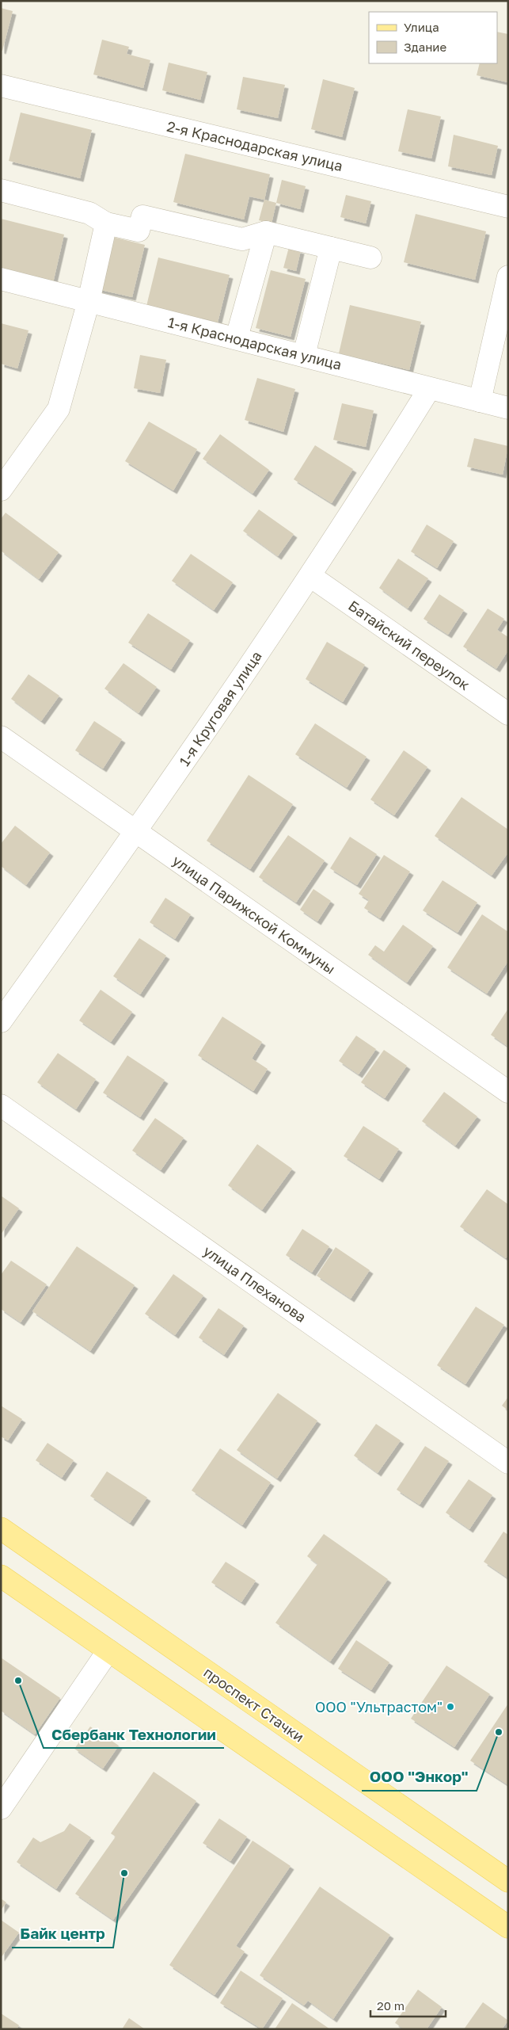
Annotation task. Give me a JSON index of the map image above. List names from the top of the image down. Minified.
{"streets":{"main road":["проспект Стачки"],"street":["2-я Краснодарская улица","1-я Краснодарская улица","Батайский переулок","1-я Круговая улица","улица Парижской Коммуны","улица Плеханова"]},"crossings":[["1-я Краснодарская улица","1-я Круговая улица"],["Батайский переулок","1-я Круговая улица"],["1-я Круговая улица","улица Парижской Коммуны"]],"places":["Сбербанк Технологии","ООО \"Ультрастом\"","ООО \"Энкор\"","Байк центр"],"legend":["Улица","Здание"],"scale_bar":"20 m"}
